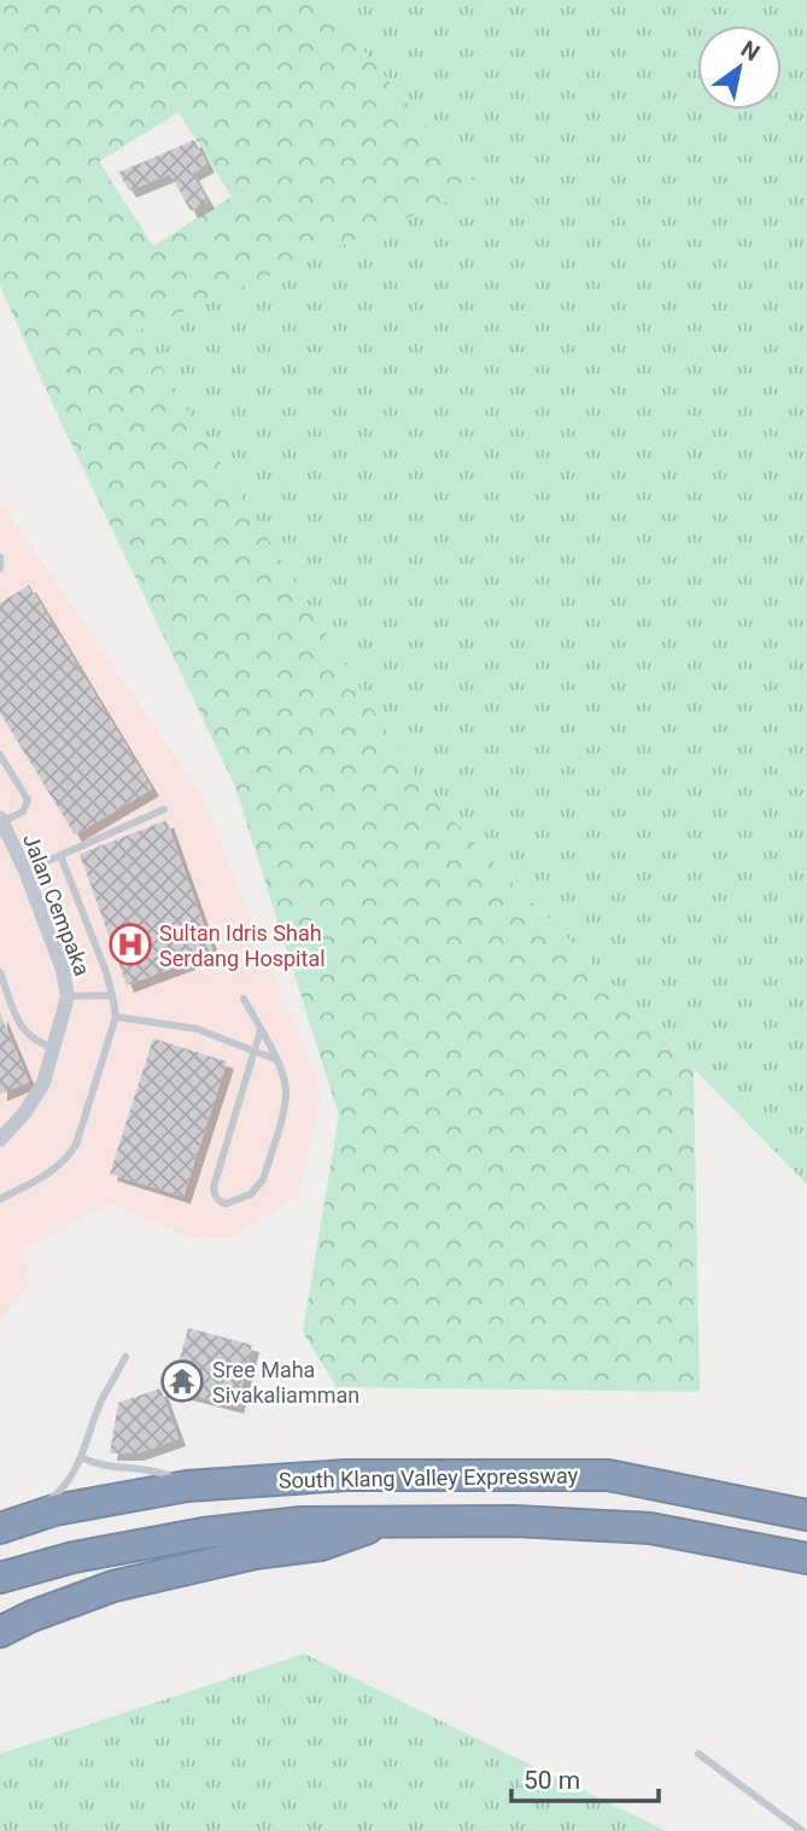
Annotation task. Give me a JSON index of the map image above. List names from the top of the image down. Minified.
{"streets":{"highway":["South Klang Valley Expressway"],"street":["Jalan Cempaka"]},"places":{"hospital":["Sultan Idris Shah Serdang Hospital"],"temple":["Sree Maha Sivakaliamman"]},"scale_bar":"50 m","north":"top right"}
